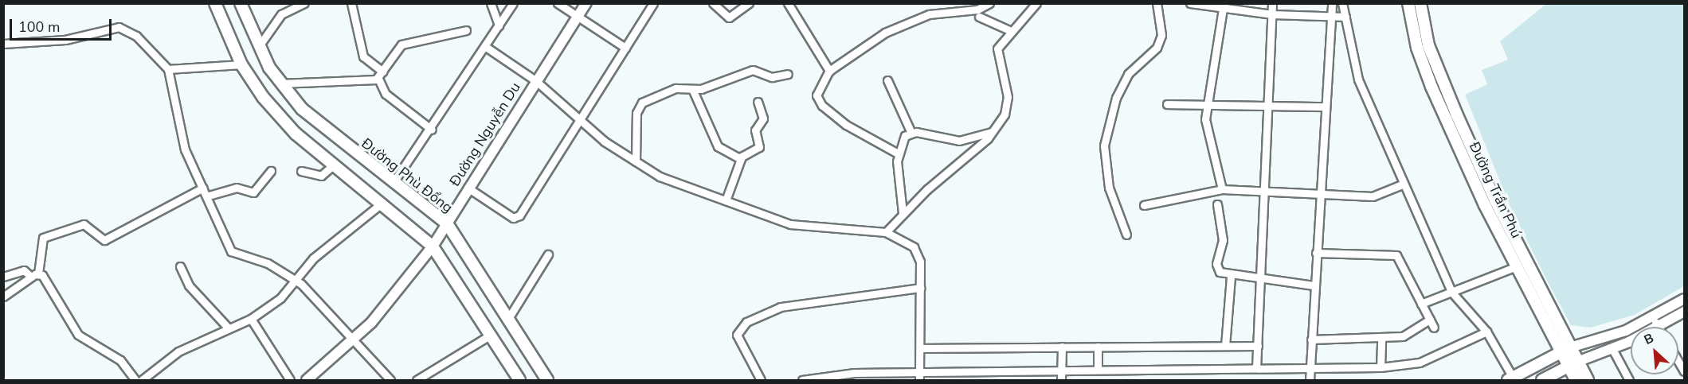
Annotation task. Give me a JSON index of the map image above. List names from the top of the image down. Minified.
{"streets":{"main road":["Đường Phù Đổng","Đường Trần Phú"],"street":["Đường Nguyễn Du"]},"crossings":[["Đường Nguyễn Du","Đường Phù Đổng"]],"scale_bar":"100 m","north":"top left"}
